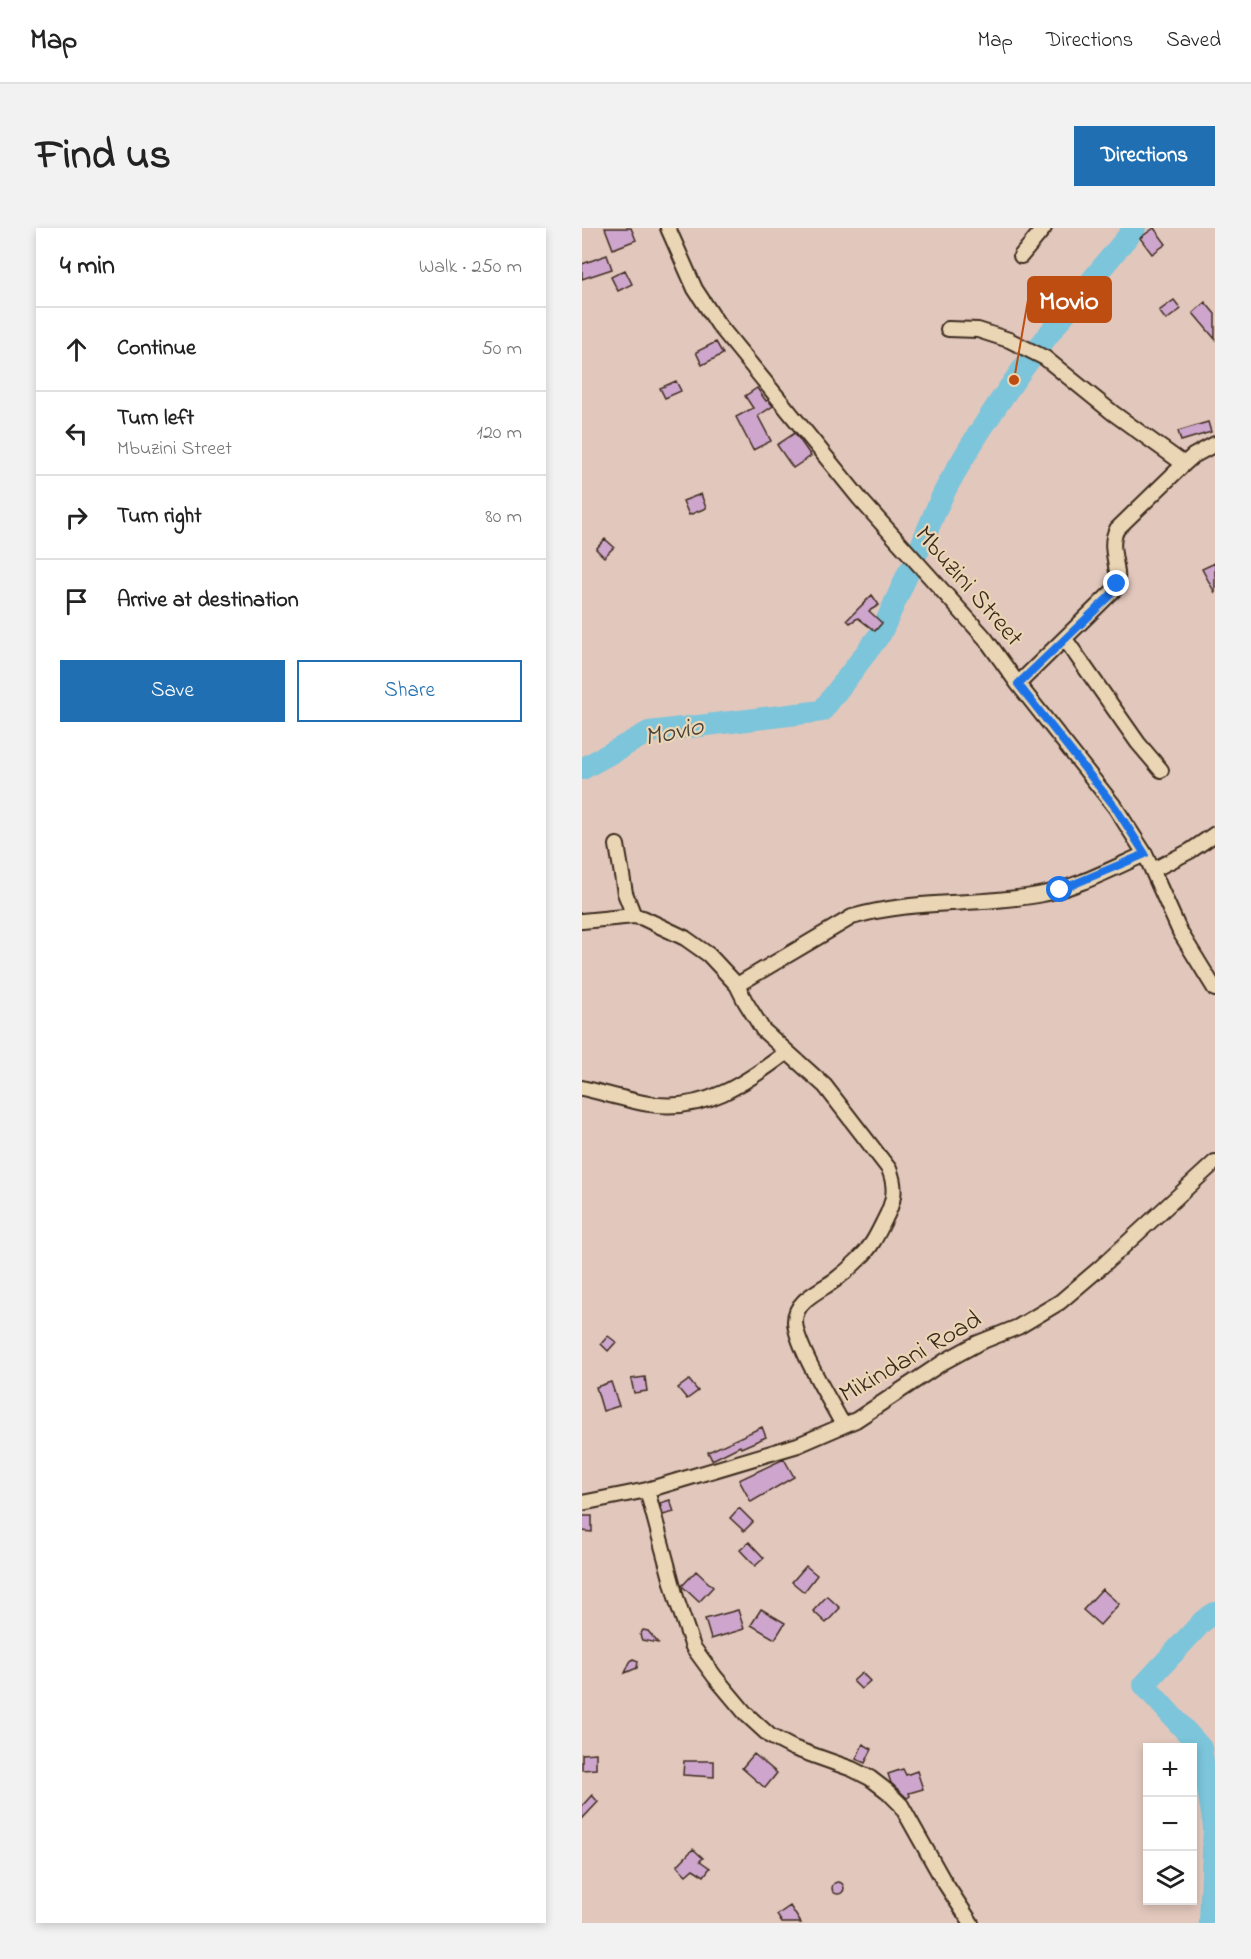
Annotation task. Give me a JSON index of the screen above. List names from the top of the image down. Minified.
{"streets":{"street":["Mbuzini Street","Mikindani Road"]},"water":["Movio"],"places":["Movio"],"page":{"header":"Map","nav":["Map","Directions","Saved"],"title":"Find us","buttons":["Directions",["Save","Share"]],"heading":["4 min","Walk · 250 m"],"list":[["Continue","50 m"],["Turn left","Mbuzini Street","120 m"],["Turn right","80 m"],"Arrive at destination"],"map_buttons":["+","−"]}}
